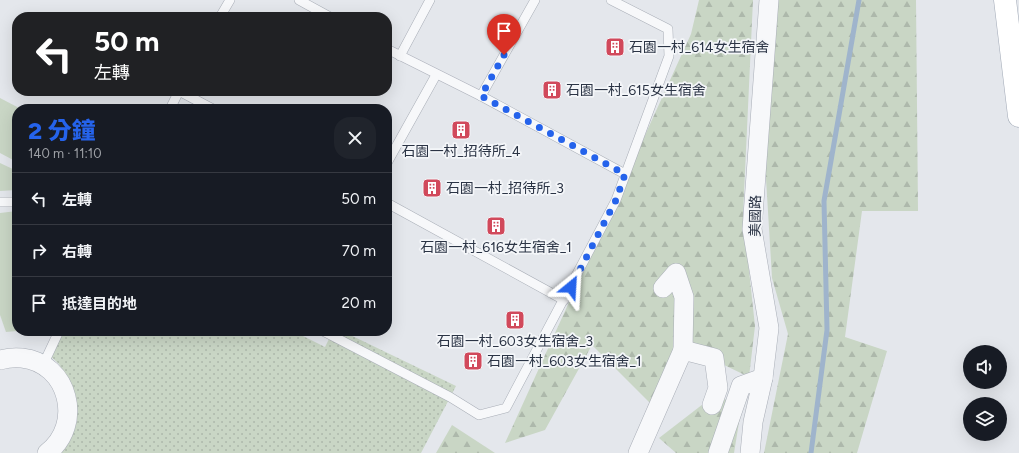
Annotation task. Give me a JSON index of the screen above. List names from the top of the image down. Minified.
{"streets":{"street":["美國路"]},"places":{"building":["石園一村_614女生宿舍","石園一村_615女生宿舍","石園一村_招待所_4","石園一村_招待所_3","石園一村_616女生宿舍_1","石園一村_603女生宿舍_3","石園一村_603女生宿舍_1"]},"page":{"turn":["50 m","左轉"],"heading":["2 分鐘","140 m · 11:10"],"list":[{"name":"左轉","value":"50 m"},{"name":"右轉","value":"70 m"},{"name":"抵達目的地","value":"20 m"}]}}
